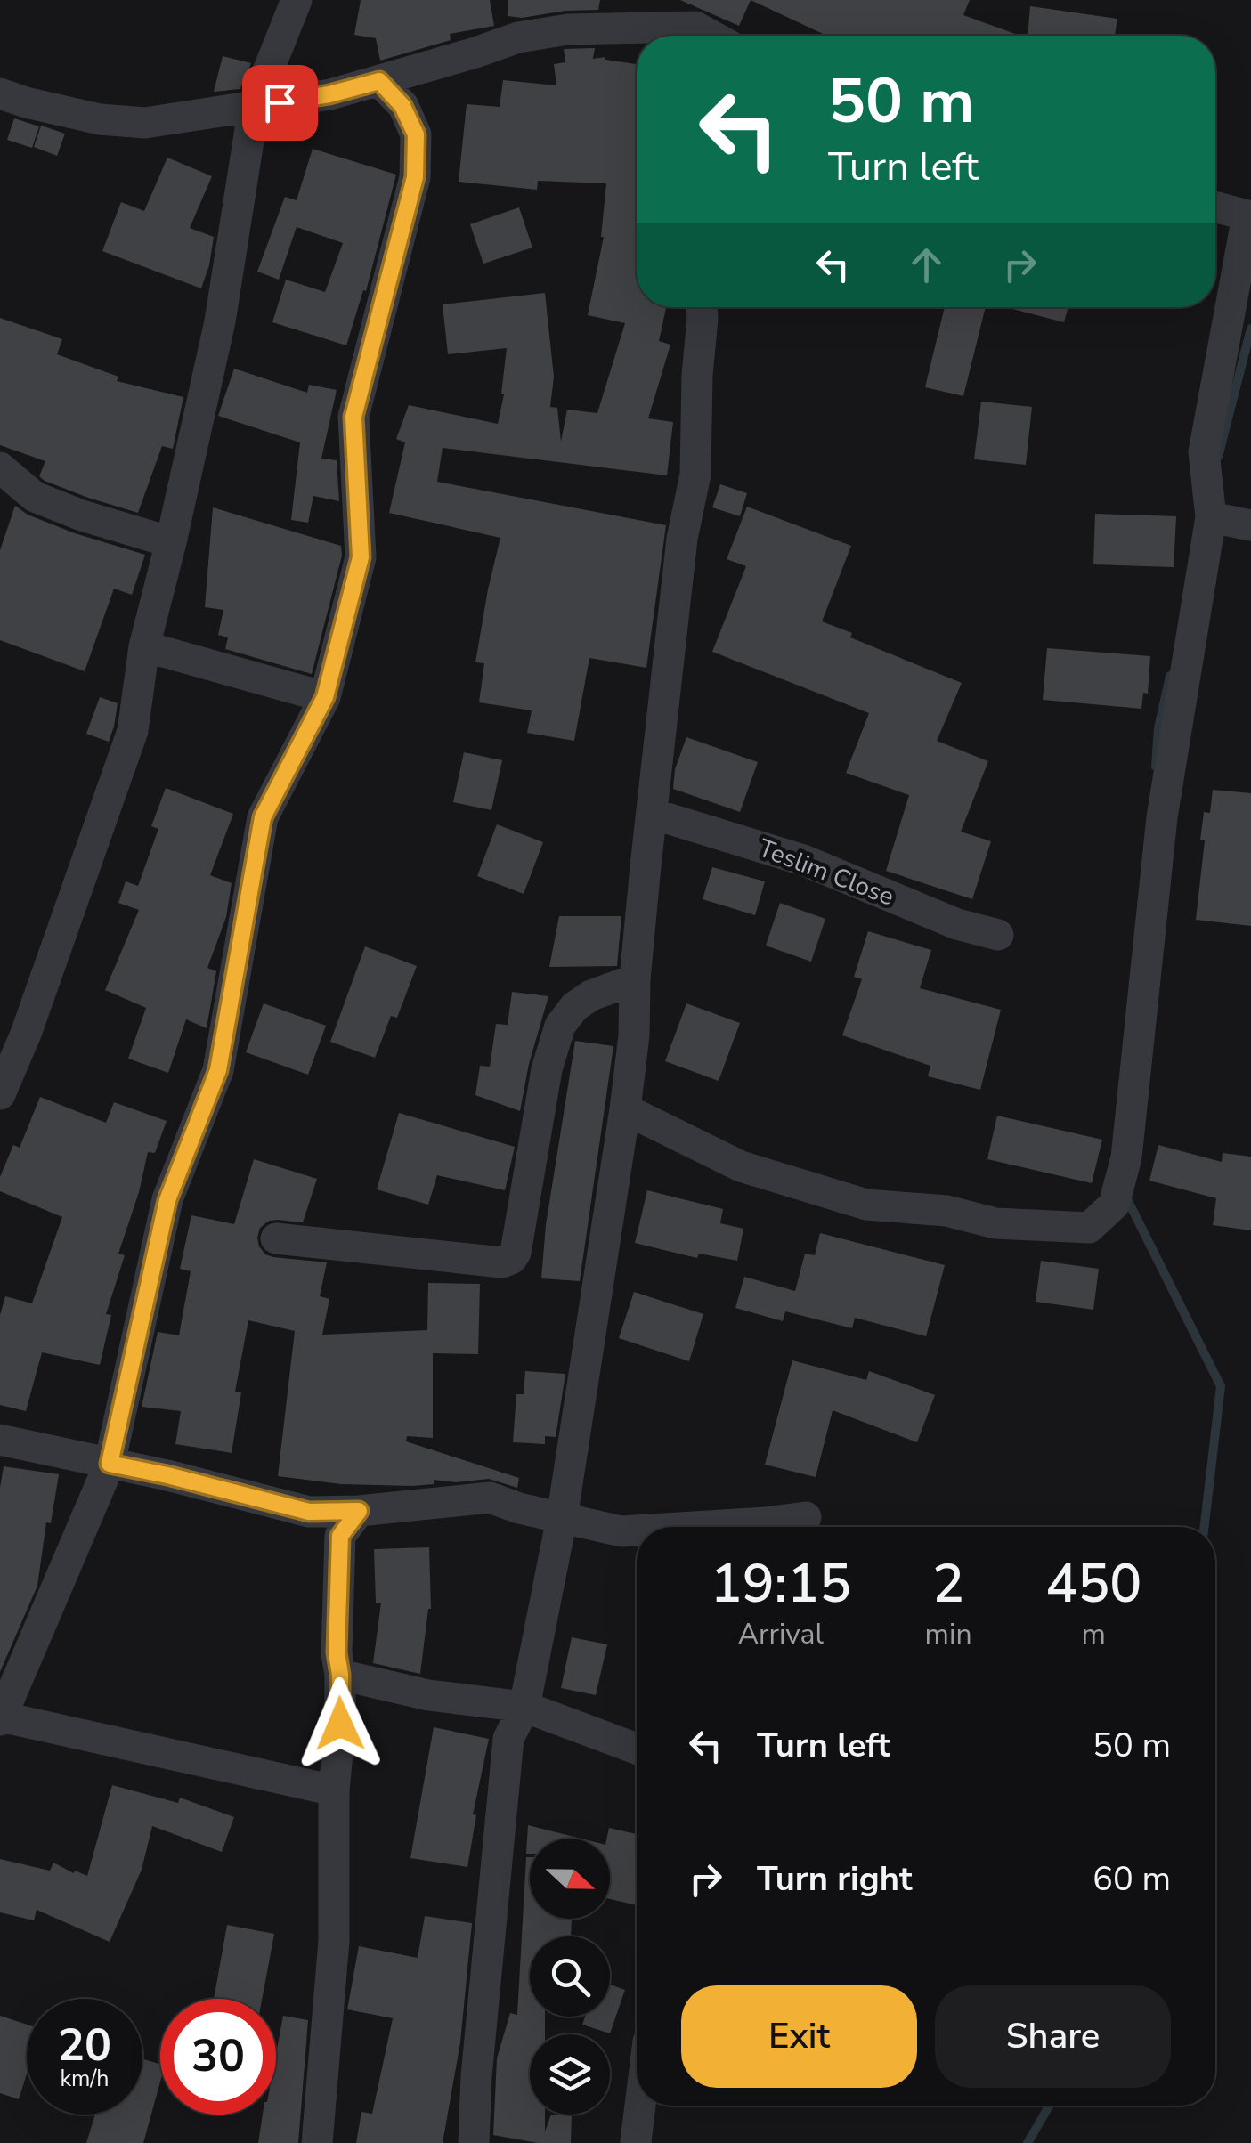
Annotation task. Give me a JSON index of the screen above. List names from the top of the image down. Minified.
{"streets":{"street":["Teslim Close"]},"north":"right","page":{"turn":["50 m","Turn left"],"eta":["19:15","Arrival","2","min","450","m"],"list":[{"name":"Turn left","value":"50 m"},{"name":"Turn right","value":"60 m"}],"buttons":["Exit","Share"],"speed":"20 km/h","limit":"30"}}
